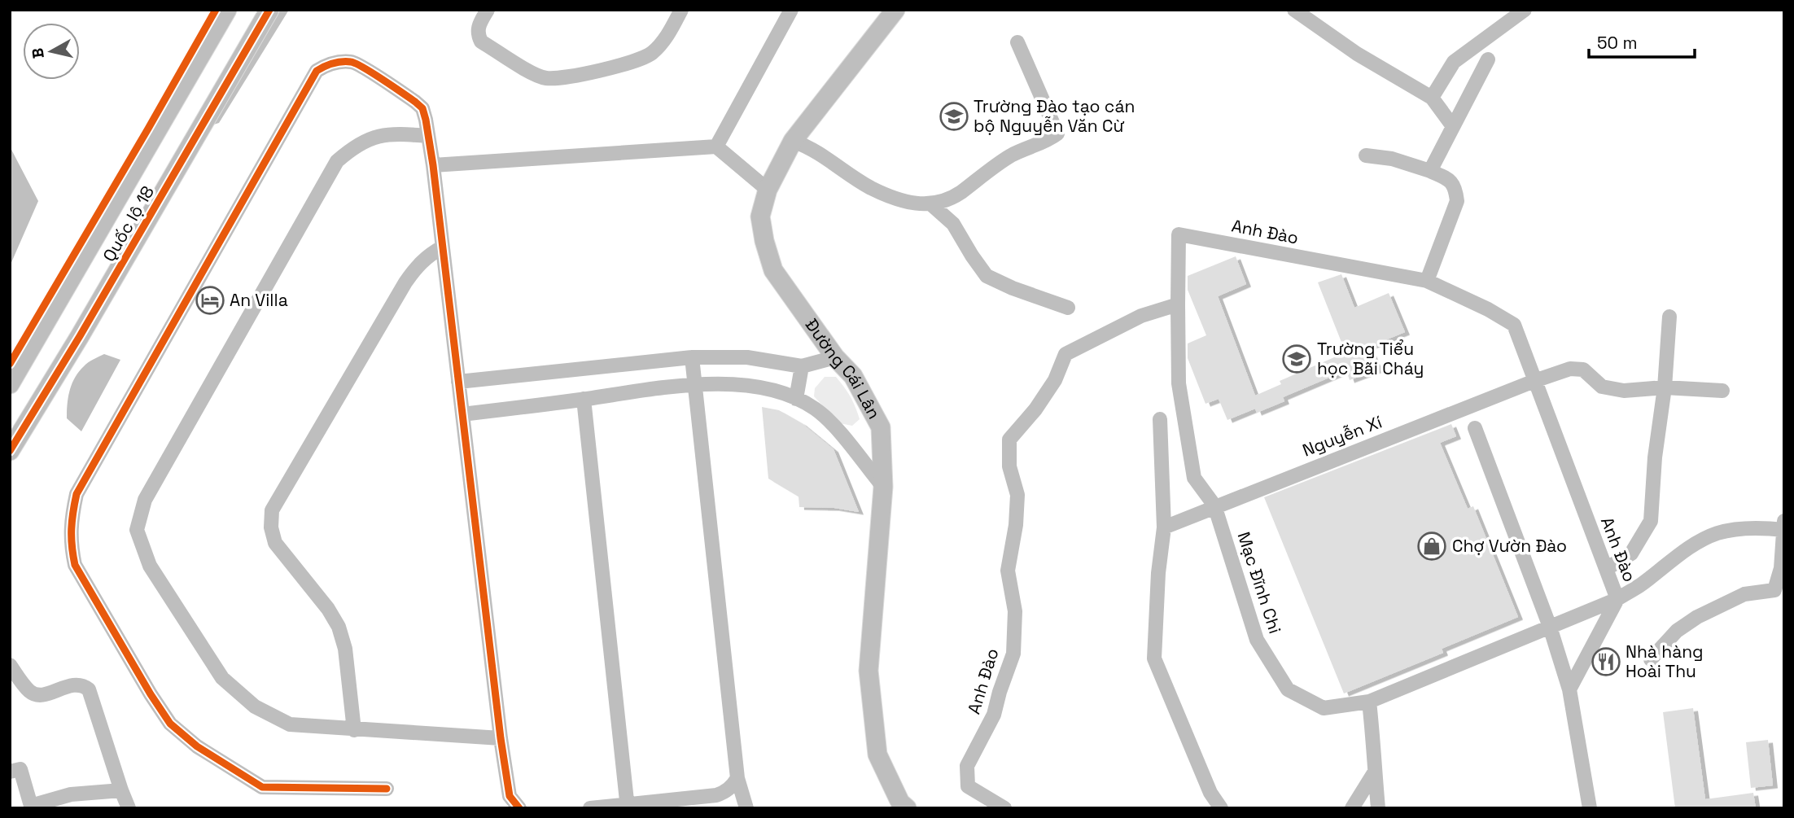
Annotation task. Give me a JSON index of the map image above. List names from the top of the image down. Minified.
{"streets":{"main road":["Quốc lộ 18","Đường Cái Lân"],"street":["Anh Đào","Nguyễn Xí","Mạc Đĩnh Chi"]},"crossings":[["Anh Đào","Nguyễn Xí"],["Anh Đào","Mạc Đĩnh Chi"],["Nguyễn Xí","Mạc Đĩnh Chi"]],"places":{"school or university":["Trường Đào tạo cán bộ Nguyễn Văn Cừ","Trường Tiểu học Bãi Cháy"],"hotel":["An Villa"],"shop":["Chợ Vườn Đào"],"restaurant":["Nhà hàng Hoài Thu"]},"scale_bar":"50 m","north":"left"}
